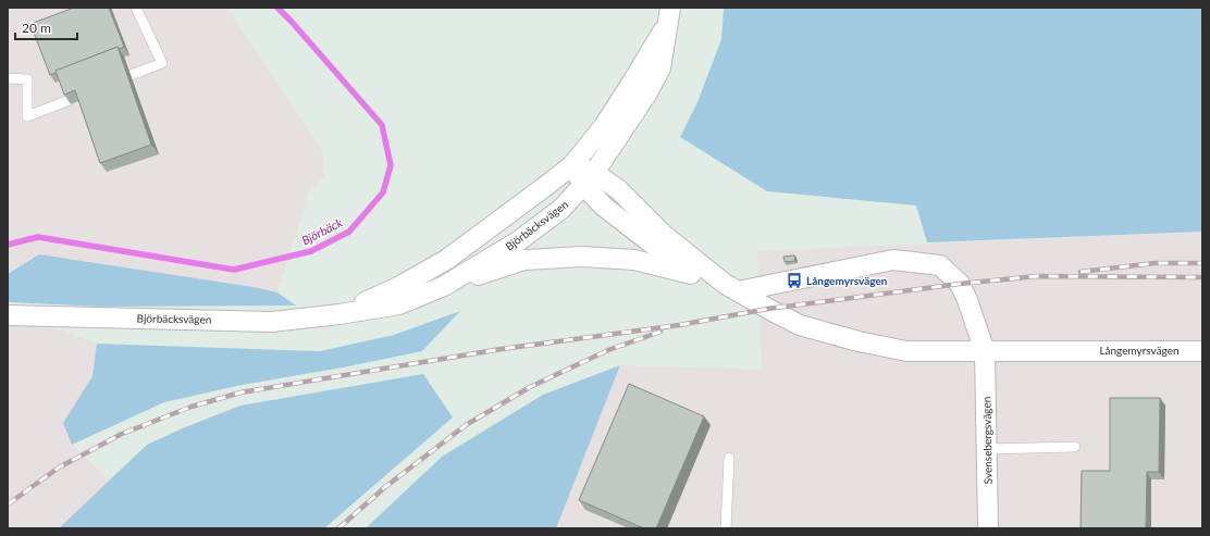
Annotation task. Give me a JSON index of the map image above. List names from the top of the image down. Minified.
{"streets":{"street":["Björbäcksvägen","Långemyrsvägen","Svensebergsvägen"]},"crossings":[["Björbäcksvägen","Långemyrsvägen"],["Långemyrsvägen","Svensebergsvägen"]],"water":["Björbäck"],"places":{"bus stop":["Långemyrsvägen"]},"scale_bar":"20 m"}
